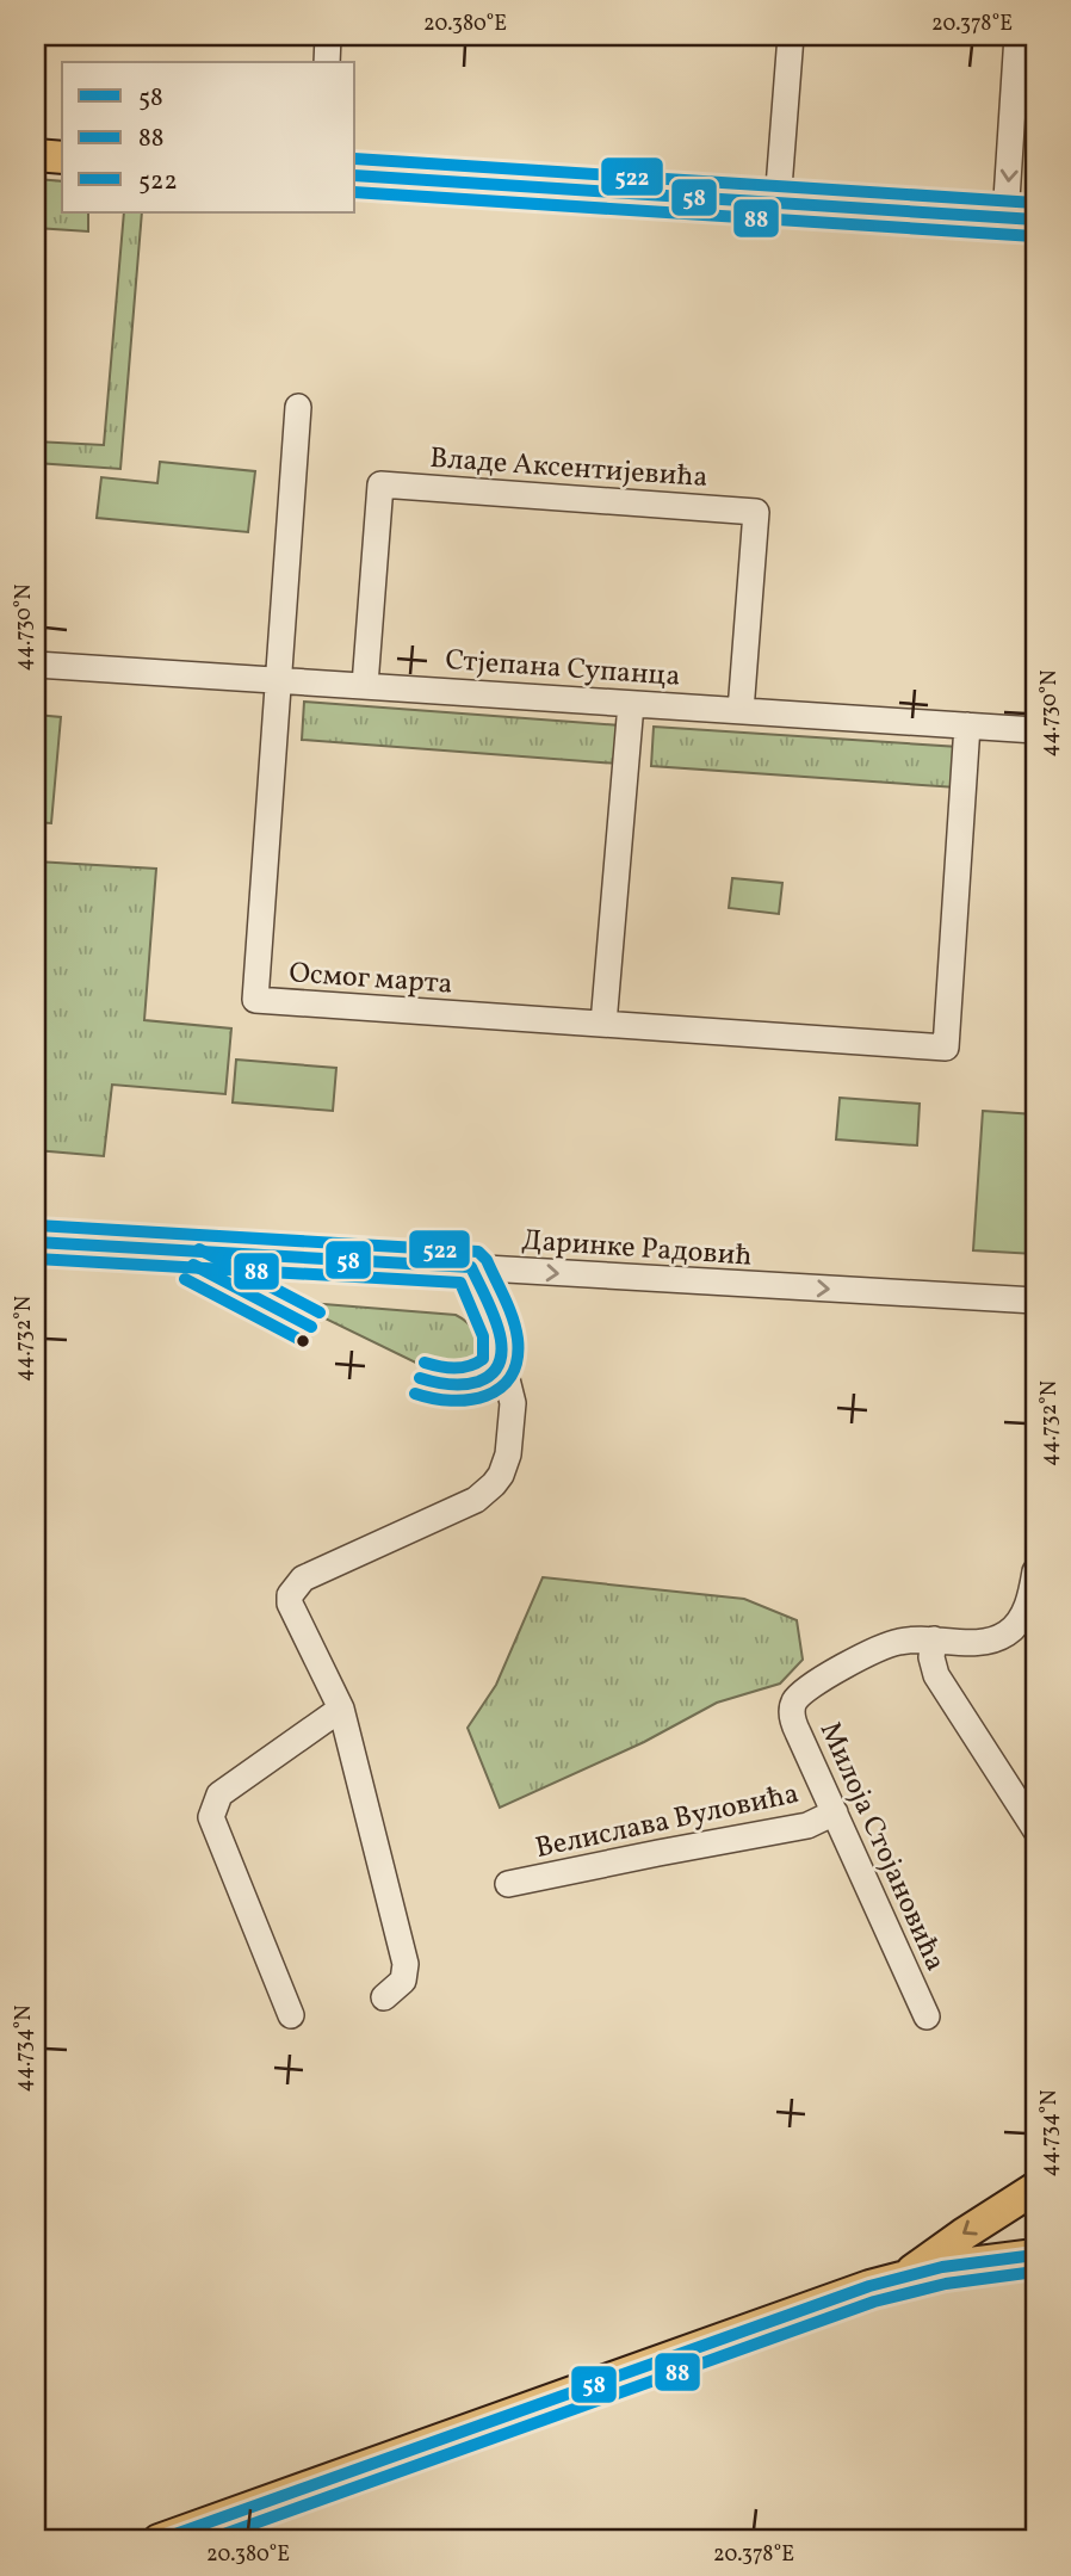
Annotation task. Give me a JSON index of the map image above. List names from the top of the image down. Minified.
{"streets":{"street":["Владе Аксентијевића","Стјепана Супанца","Осмог марта","Даринке Радовић","Велислава Вуловића","Милоја Стојановића"]},"crossings":[["Владе Аксентијевића","Стјепана Супанца"],["Стјепана Супанца","Осмог марта"],["Велислава Вуловића","Милоја Стојановића"]],"one_way":["Даринке Радовић"],"lines":["transit line 522","transit line 58","transit line 88"],"legend":["58","88","522"],"coordinates":["20.380°E","20.378°E","44.730°N","44.732°N","44.734°N"]}
